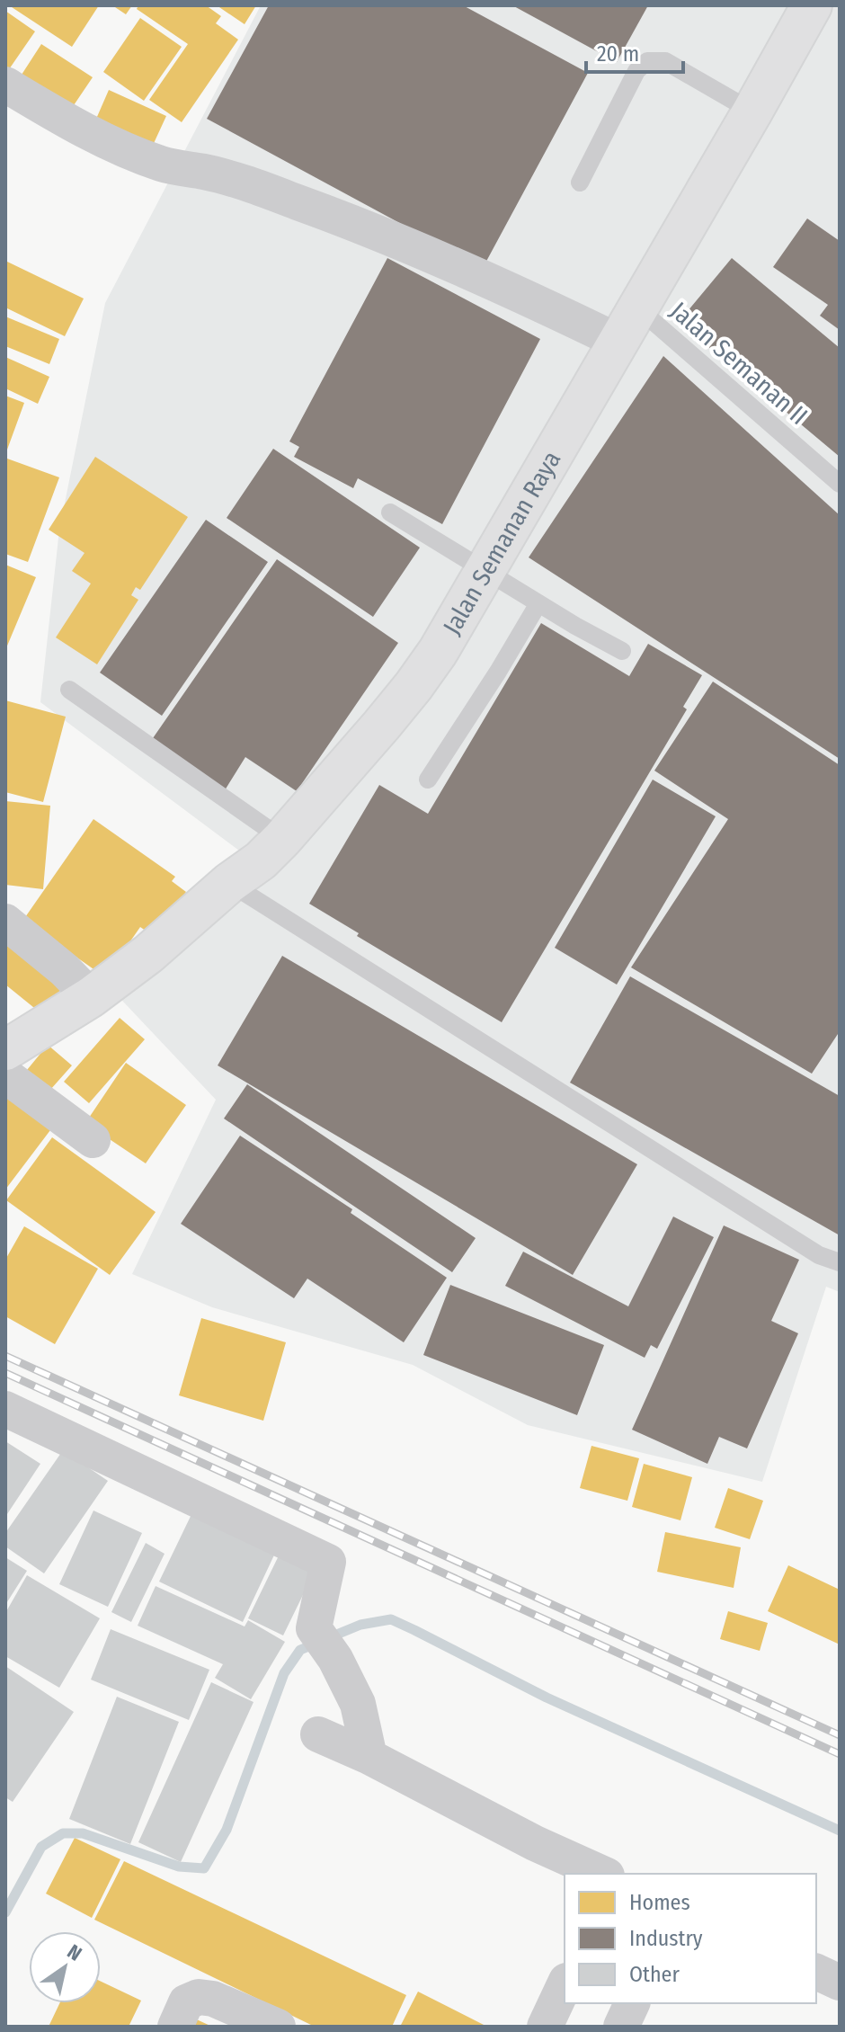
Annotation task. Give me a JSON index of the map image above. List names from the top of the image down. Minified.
{"streets":{"street":["Jalan Semanan Raya"],"lane":["Jalan Semanan II"]},"crossings":[["Jalan Semanan II","Jalan Semanan Raya"]],"legend":["Homes","Industry","Other"],"scale_bar":"20 m","north":"top right"}
